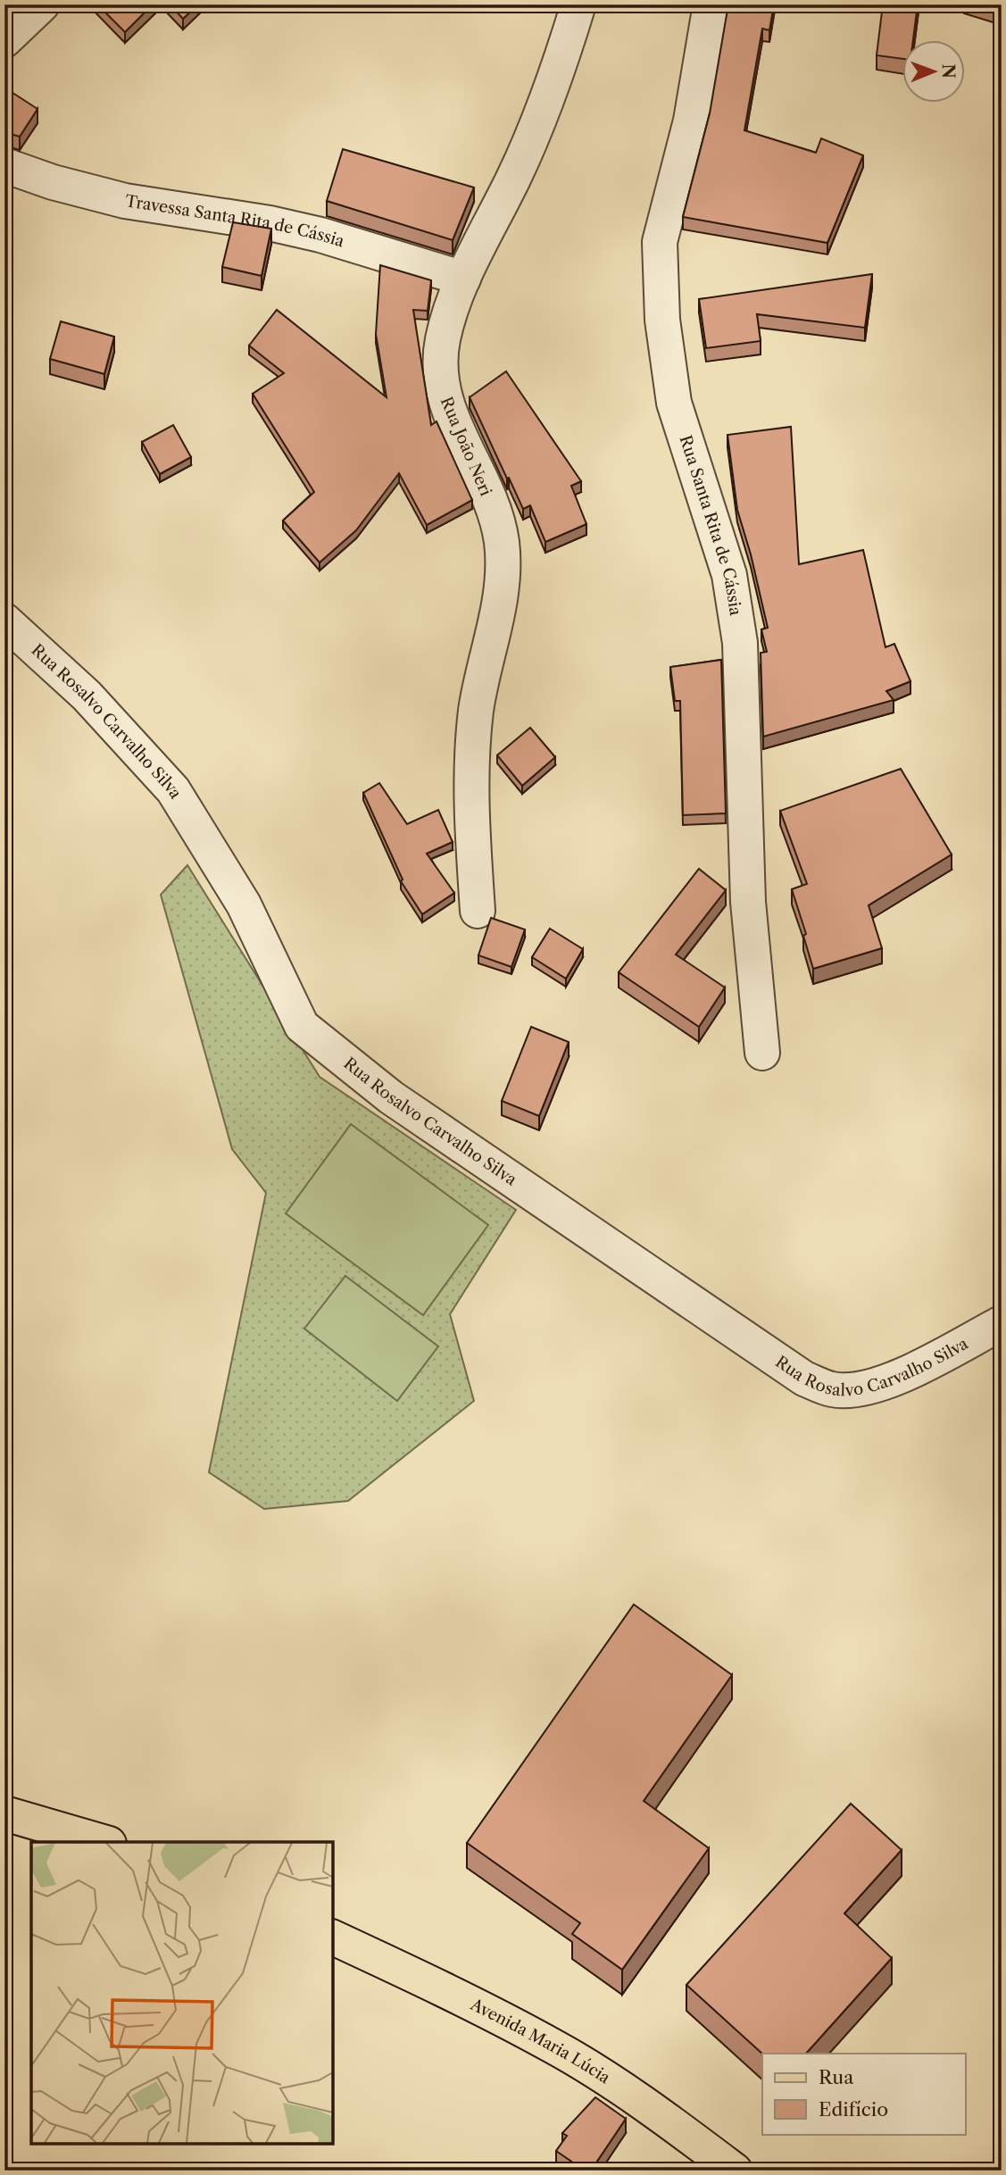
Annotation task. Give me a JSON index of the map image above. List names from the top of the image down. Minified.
{"streets":{"main road":["Avenida Maria Lúcia"],"street":["Travessa Santa Rita de Cássia","Rua João Neri","Rua Santa Rita de Cássia","Rua Rosalvo Carvalho Silva"]},"crossings":[["Travessa Santa Rita de Cássia","Rua João Neri"]],"legend":["Rua","Edifício"],"north":"right"}
